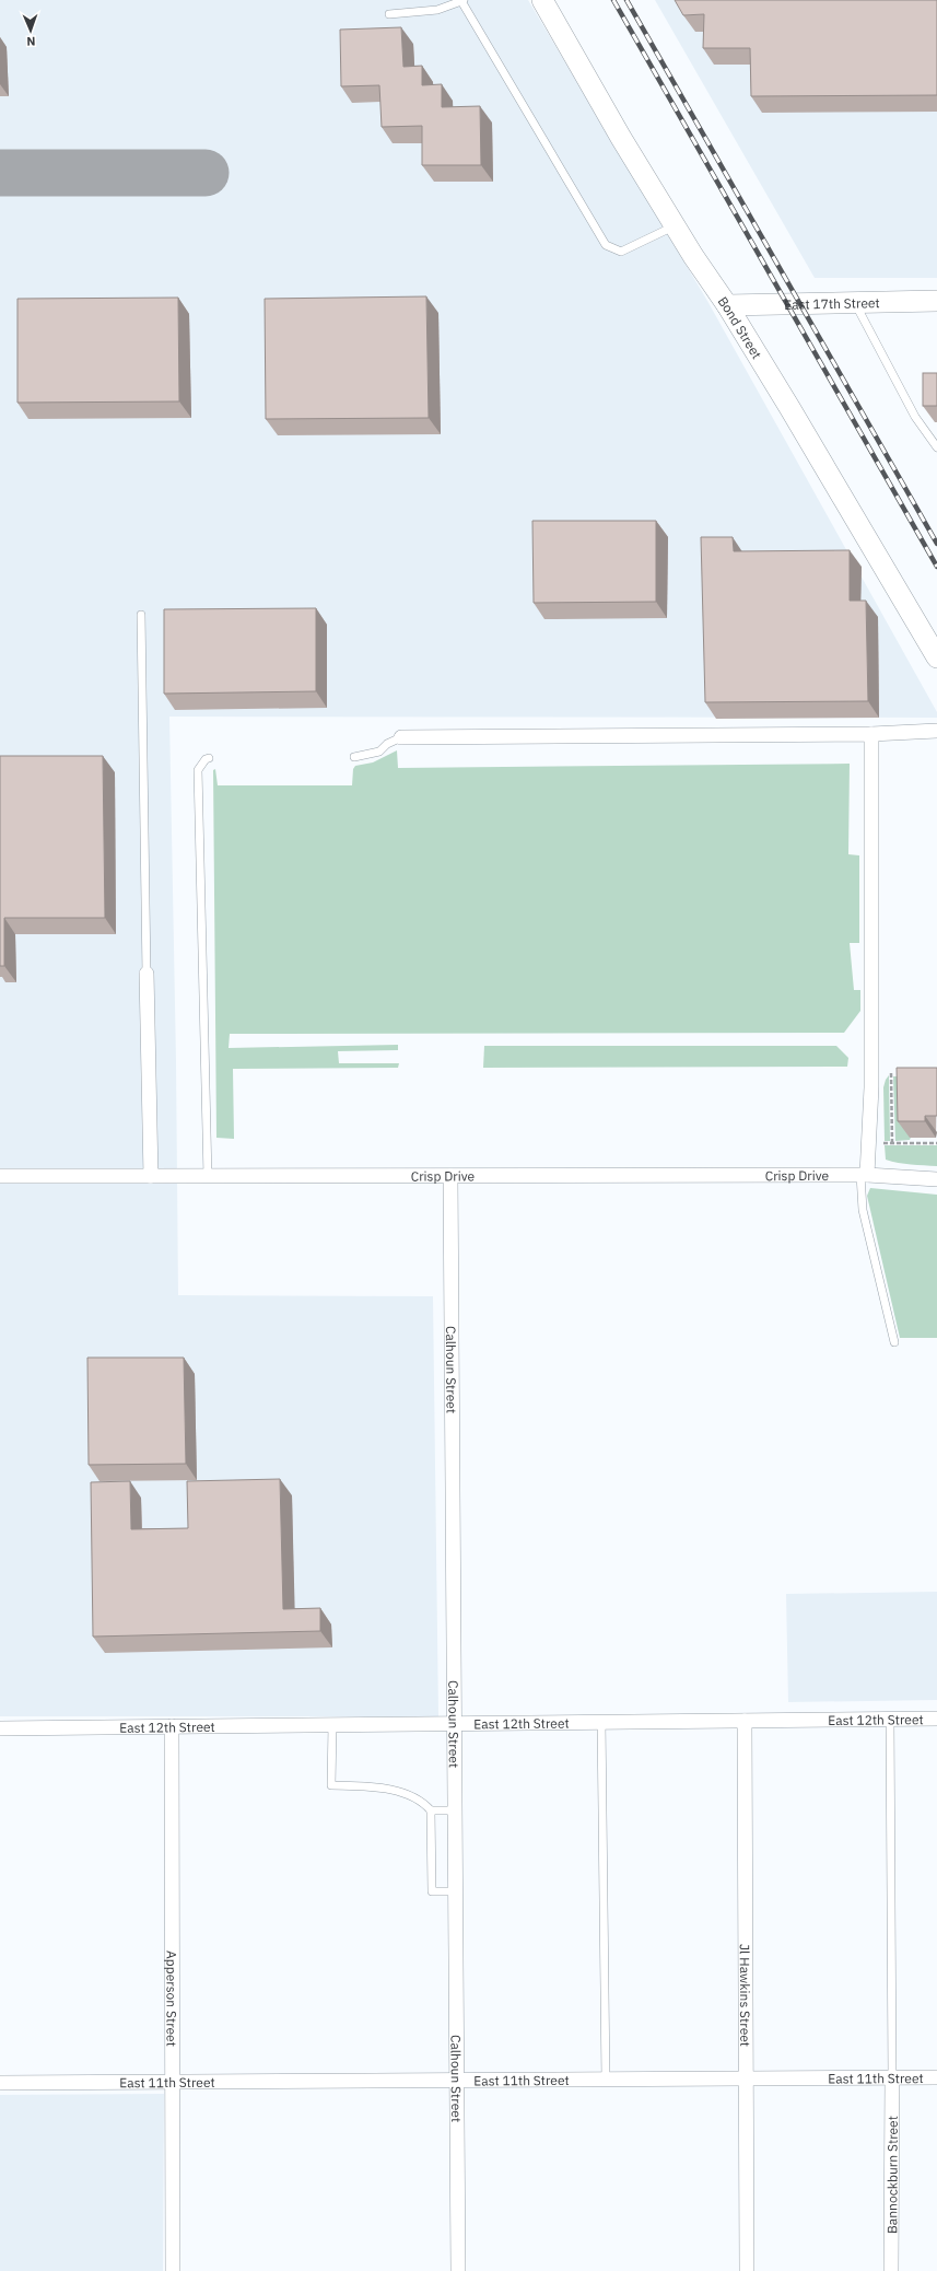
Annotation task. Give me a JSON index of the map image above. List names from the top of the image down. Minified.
{"streets":{"street":["East 17th Street","Bond Street","Crisp Drive","Calhoun Street","East 12th Street","Jl Hawkins Street","Apperson Street","East 11th Street","Bannockburn Street"]},"crossings":[["East 17th Street","Bond Street"],["Crisp Drive","Calhoun Street"],["Calhoun Street","East 12th Street"],["Calhoun Street","East 11th Street"],["East 12th Street","Jl Hawkins Street"],["East 12th Street","Apperson Street"],["Jl Hawkins Street","East 11th Street"],["Apperson Street","East 11th Street"],["East 11th Street","Bannockburn Street"]],"north":"bottom"}
